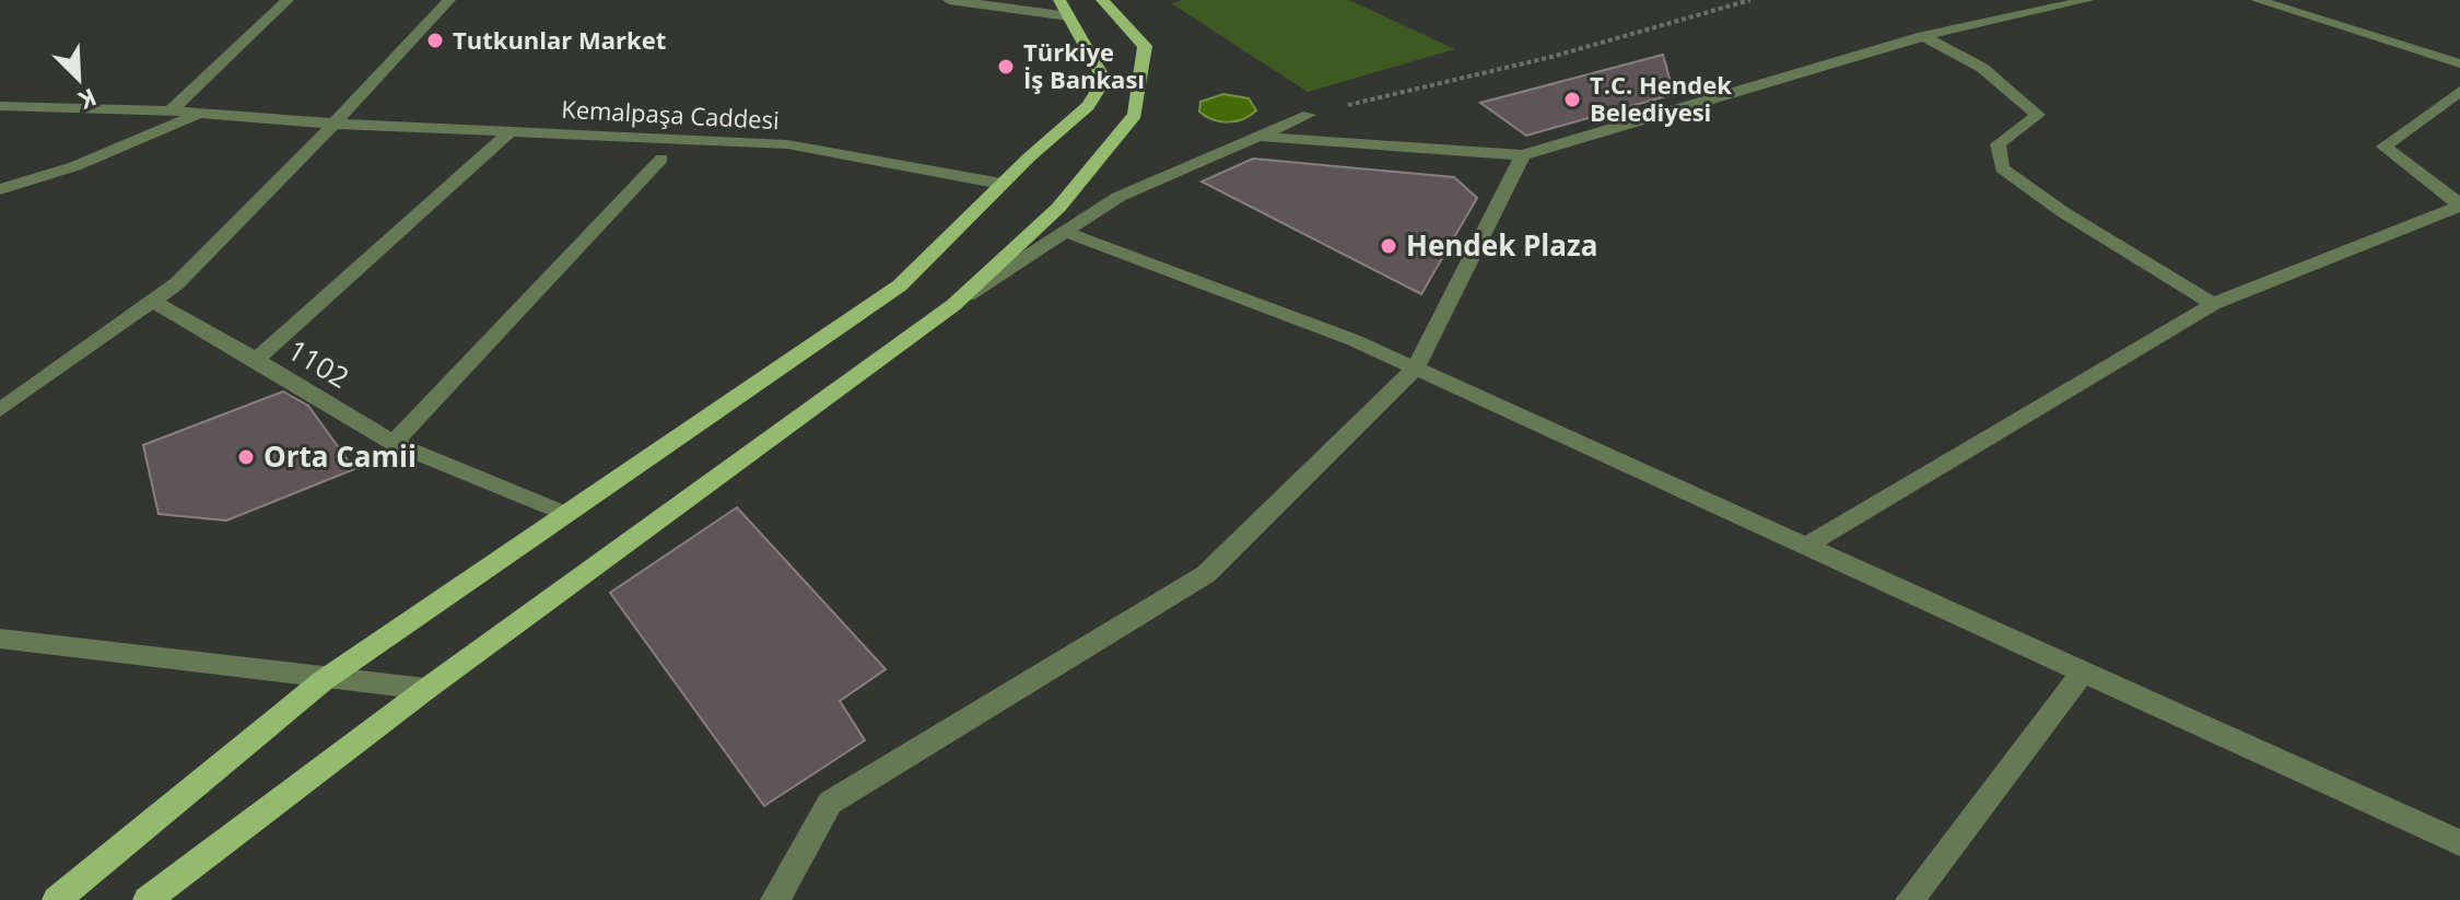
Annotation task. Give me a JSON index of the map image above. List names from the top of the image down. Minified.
{"streets":{"street":["Kemalpaşa Caddesi","1102"]},"crossings":[["Kemalpaşa Caddesi","1102"]],"places":["Tutkunlar Market","Türkiye İş Bankası","T.C. Hendek Belediyesi","Hendek Plaza","Orta Camii"],"north":"bottom right"}
